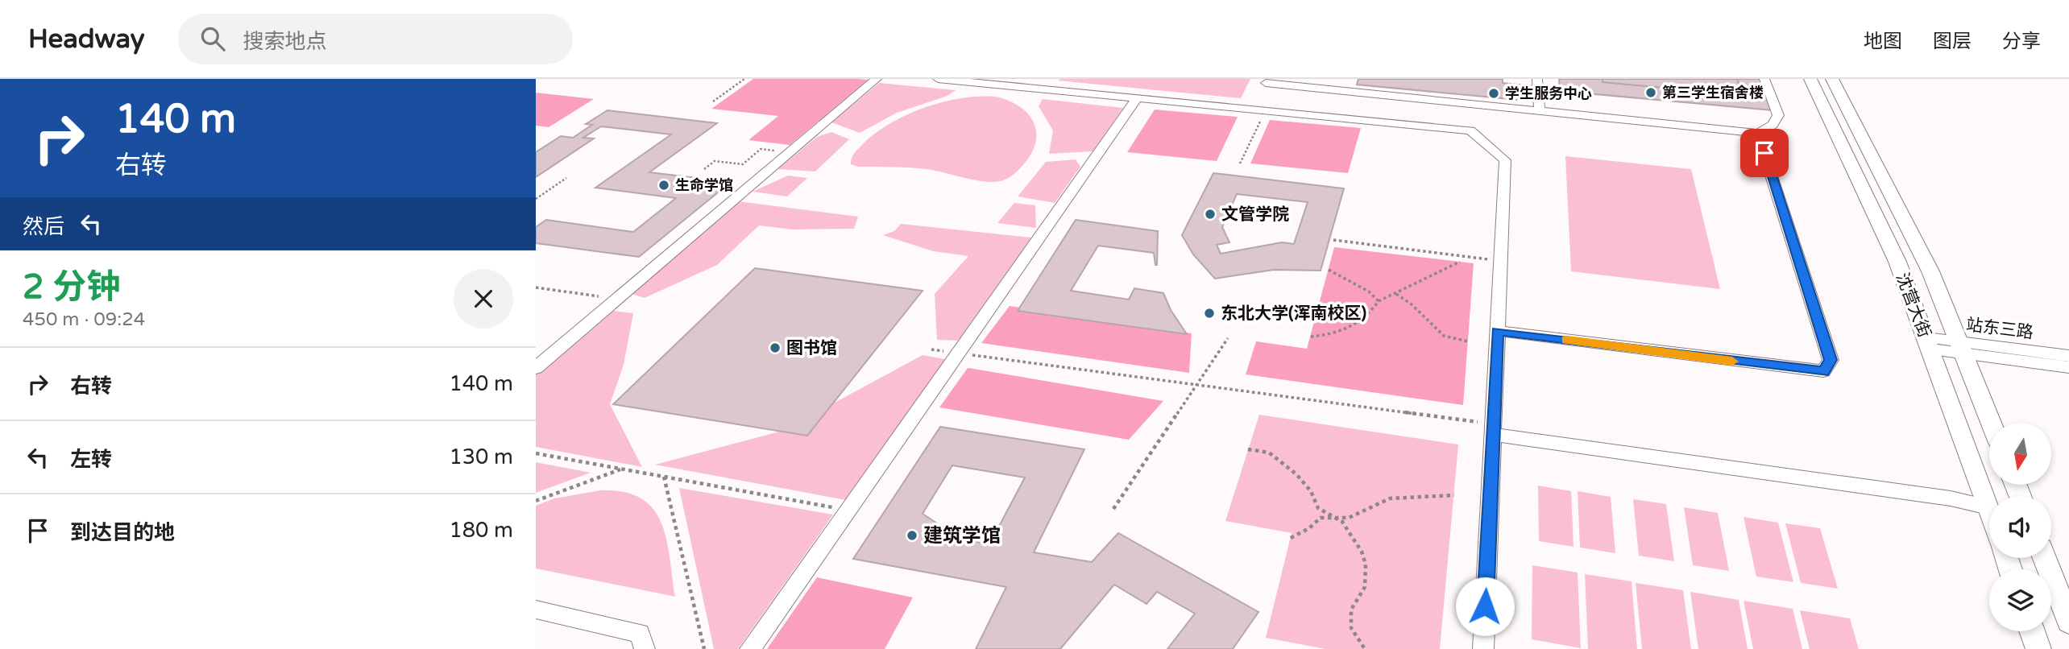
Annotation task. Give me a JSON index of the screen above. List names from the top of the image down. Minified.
{"streets":{"main road":["沈营大街"],"street":["站东三路"]},"crossings":[["沈营大街","站东三路"]],"places":["第三学生宿舍楼","学生服务中心","生命学馆","文管学院","东北大学(浑南校区)","图书馆","建筑学馆"],"north":"bottom","page":{"header":"Headway","search":"搜索地点","nav":["地图","图层","分享"],"turn":["140 m","右转"],"then":"然后","heading":["2 分钟","450 m · 09:24"],"list":[{"name":"右转","value":"140 m"},{"name":"左转","value":"130 m"},{"name":"到达目的地","value":"180 m"}]}}
